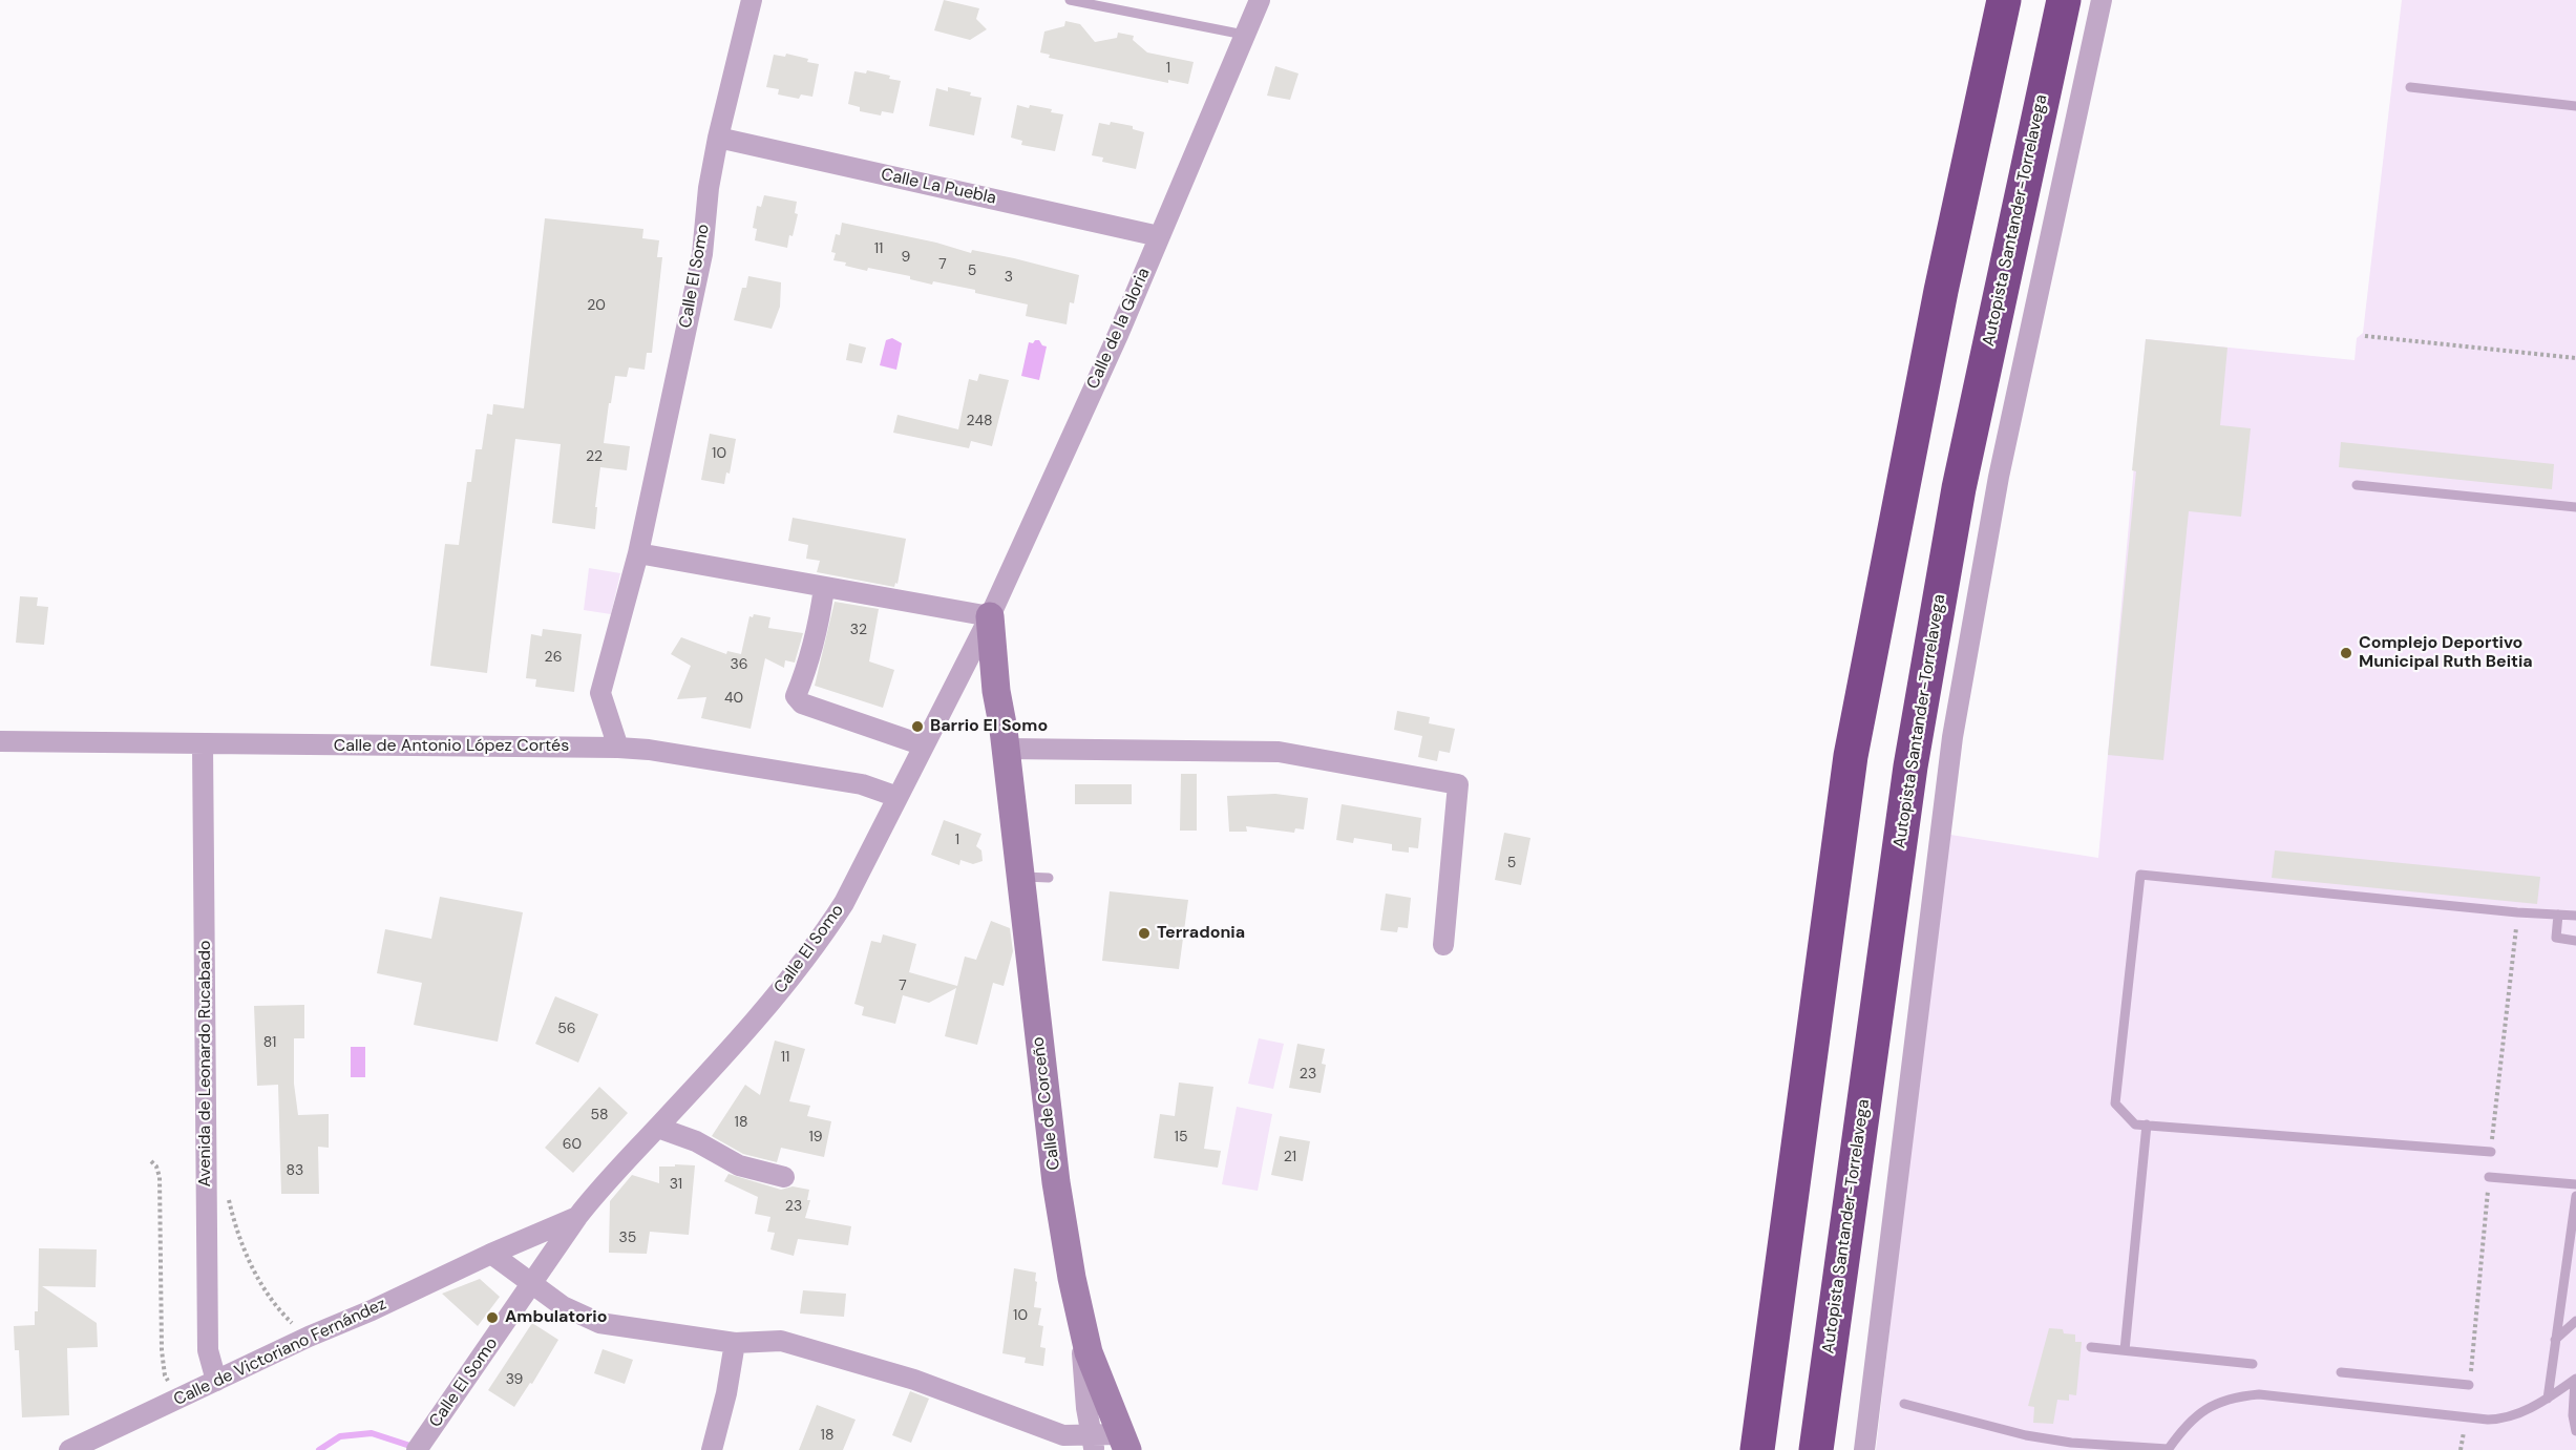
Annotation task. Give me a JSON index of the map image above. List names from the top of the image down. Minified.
{"streets":{"highway":["Autopista Santander-Torrelavega"],"main road":["Calle de Corceño"],"street":["Calle La Puebla","Calle El Somo","Calle de la Gloria","Calle de Antonio López Cortés","Avenida de Leonardo Rucabado","Calle de Victoriano Fernández"]},"crossings":[["Calle La Puebla","Calle El Somo"],["Calle La Puebla","Calle de la Gloria"],["Calle El Somo","Calle de la Gloria"],["Calle El Somo","Calle de Antonio López Cortés"],["Calle El Somo","Calle de Corceño"],["Calle El Somo","Calle de Victoriano Fernández"],["Calle de la Gloria","Calle de Corceño"],["Calle de Antonio López Cortés","Avenida de Leonardo Rucabado"],["Avenida de Leonardo Rucabado","Calle de Victoriano Fernández"]],"places":["Complejo Deportivo Municipal Ruth Beitia","Barrio El Somo","Terradonia","Ambulatorio"],"house_numbers":["1","11","9","7","5","3","20","248","10","22","32","26","36","40","1","5","7","56","81","11","23","58","18","19","15","60","21","83","31","23","35","10","39","18"]}
